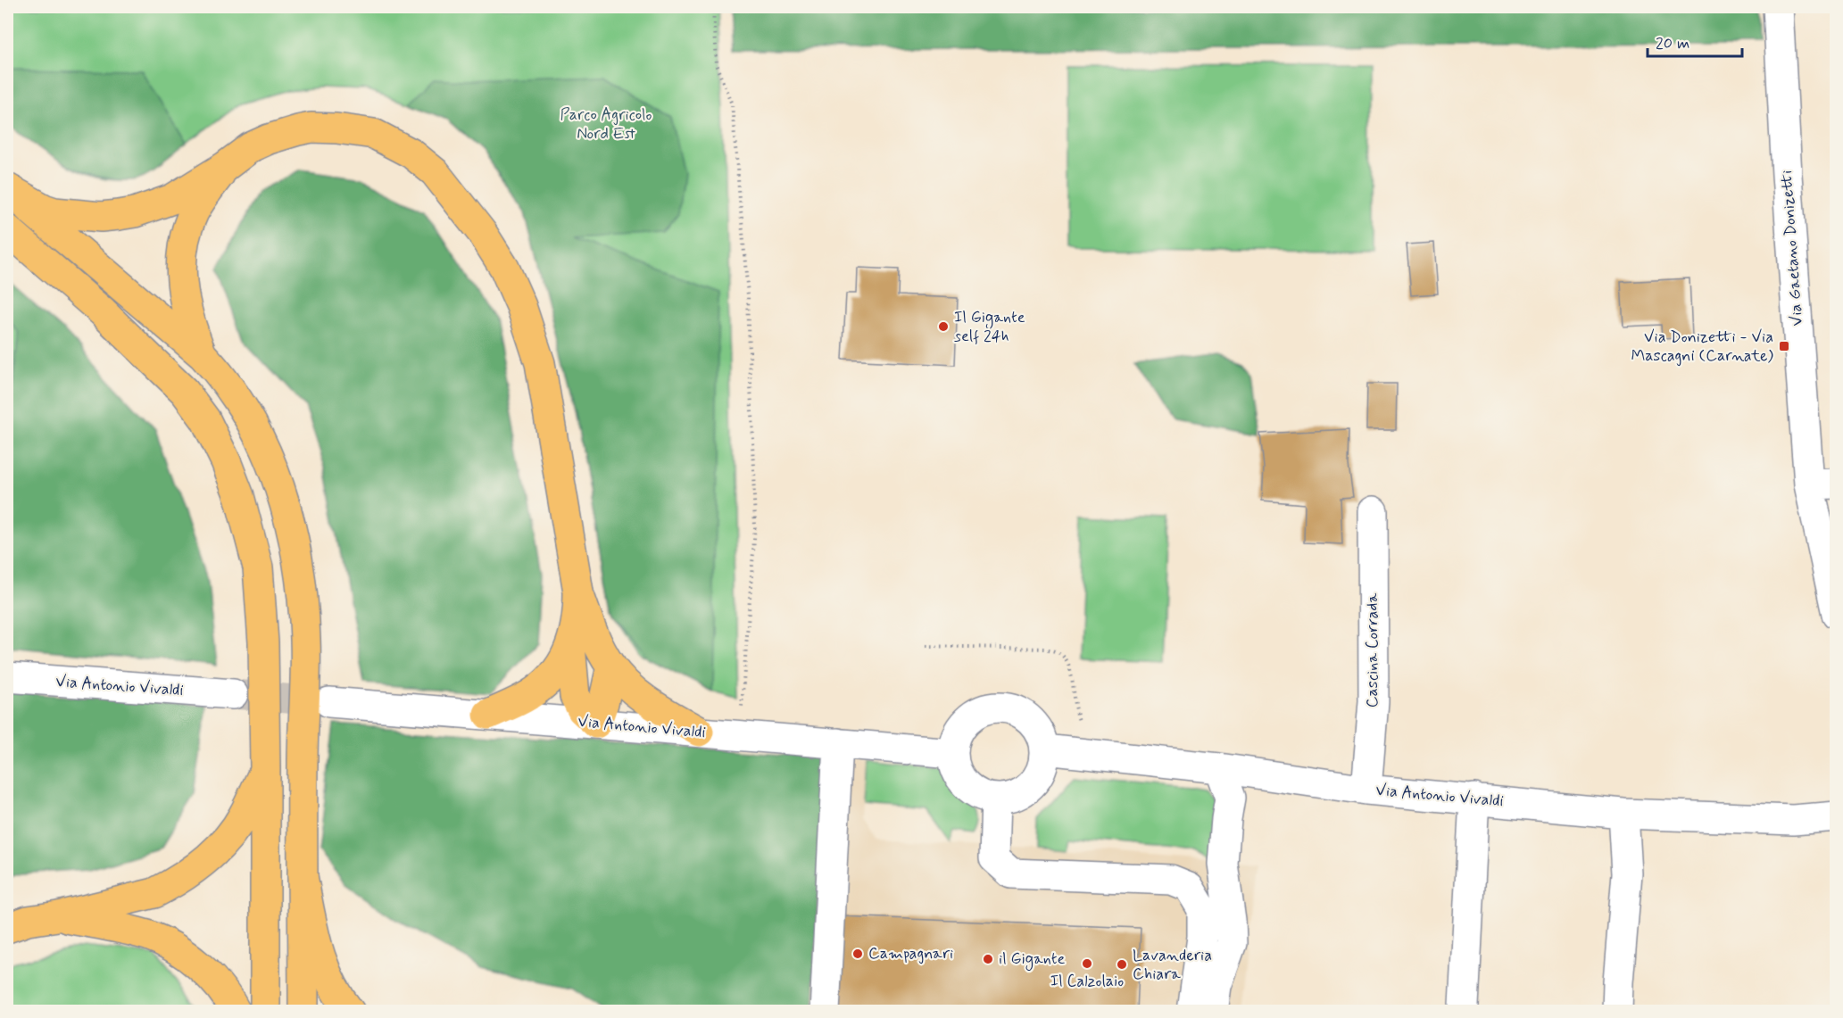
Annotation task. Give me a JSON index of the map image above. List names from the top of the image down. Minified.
{"streets":{"street":["Via Gaetano Donizetti","Cascina Corrada","Via Antonio Vivaldi"]},"crossings":[["Cascina Corrada","Via Antonio Vivaldi"]],"parks":["Parco Agricolo Nord Est"],"places":{"other":["Il Gigante self 24h","Campagnari","il Gigante","Il Calzolaio","Lavanderia Chiara"],"transit":["Via Donizetti - Via Mascagni (Carnate)"]},"scale_bar":"20 m"}
